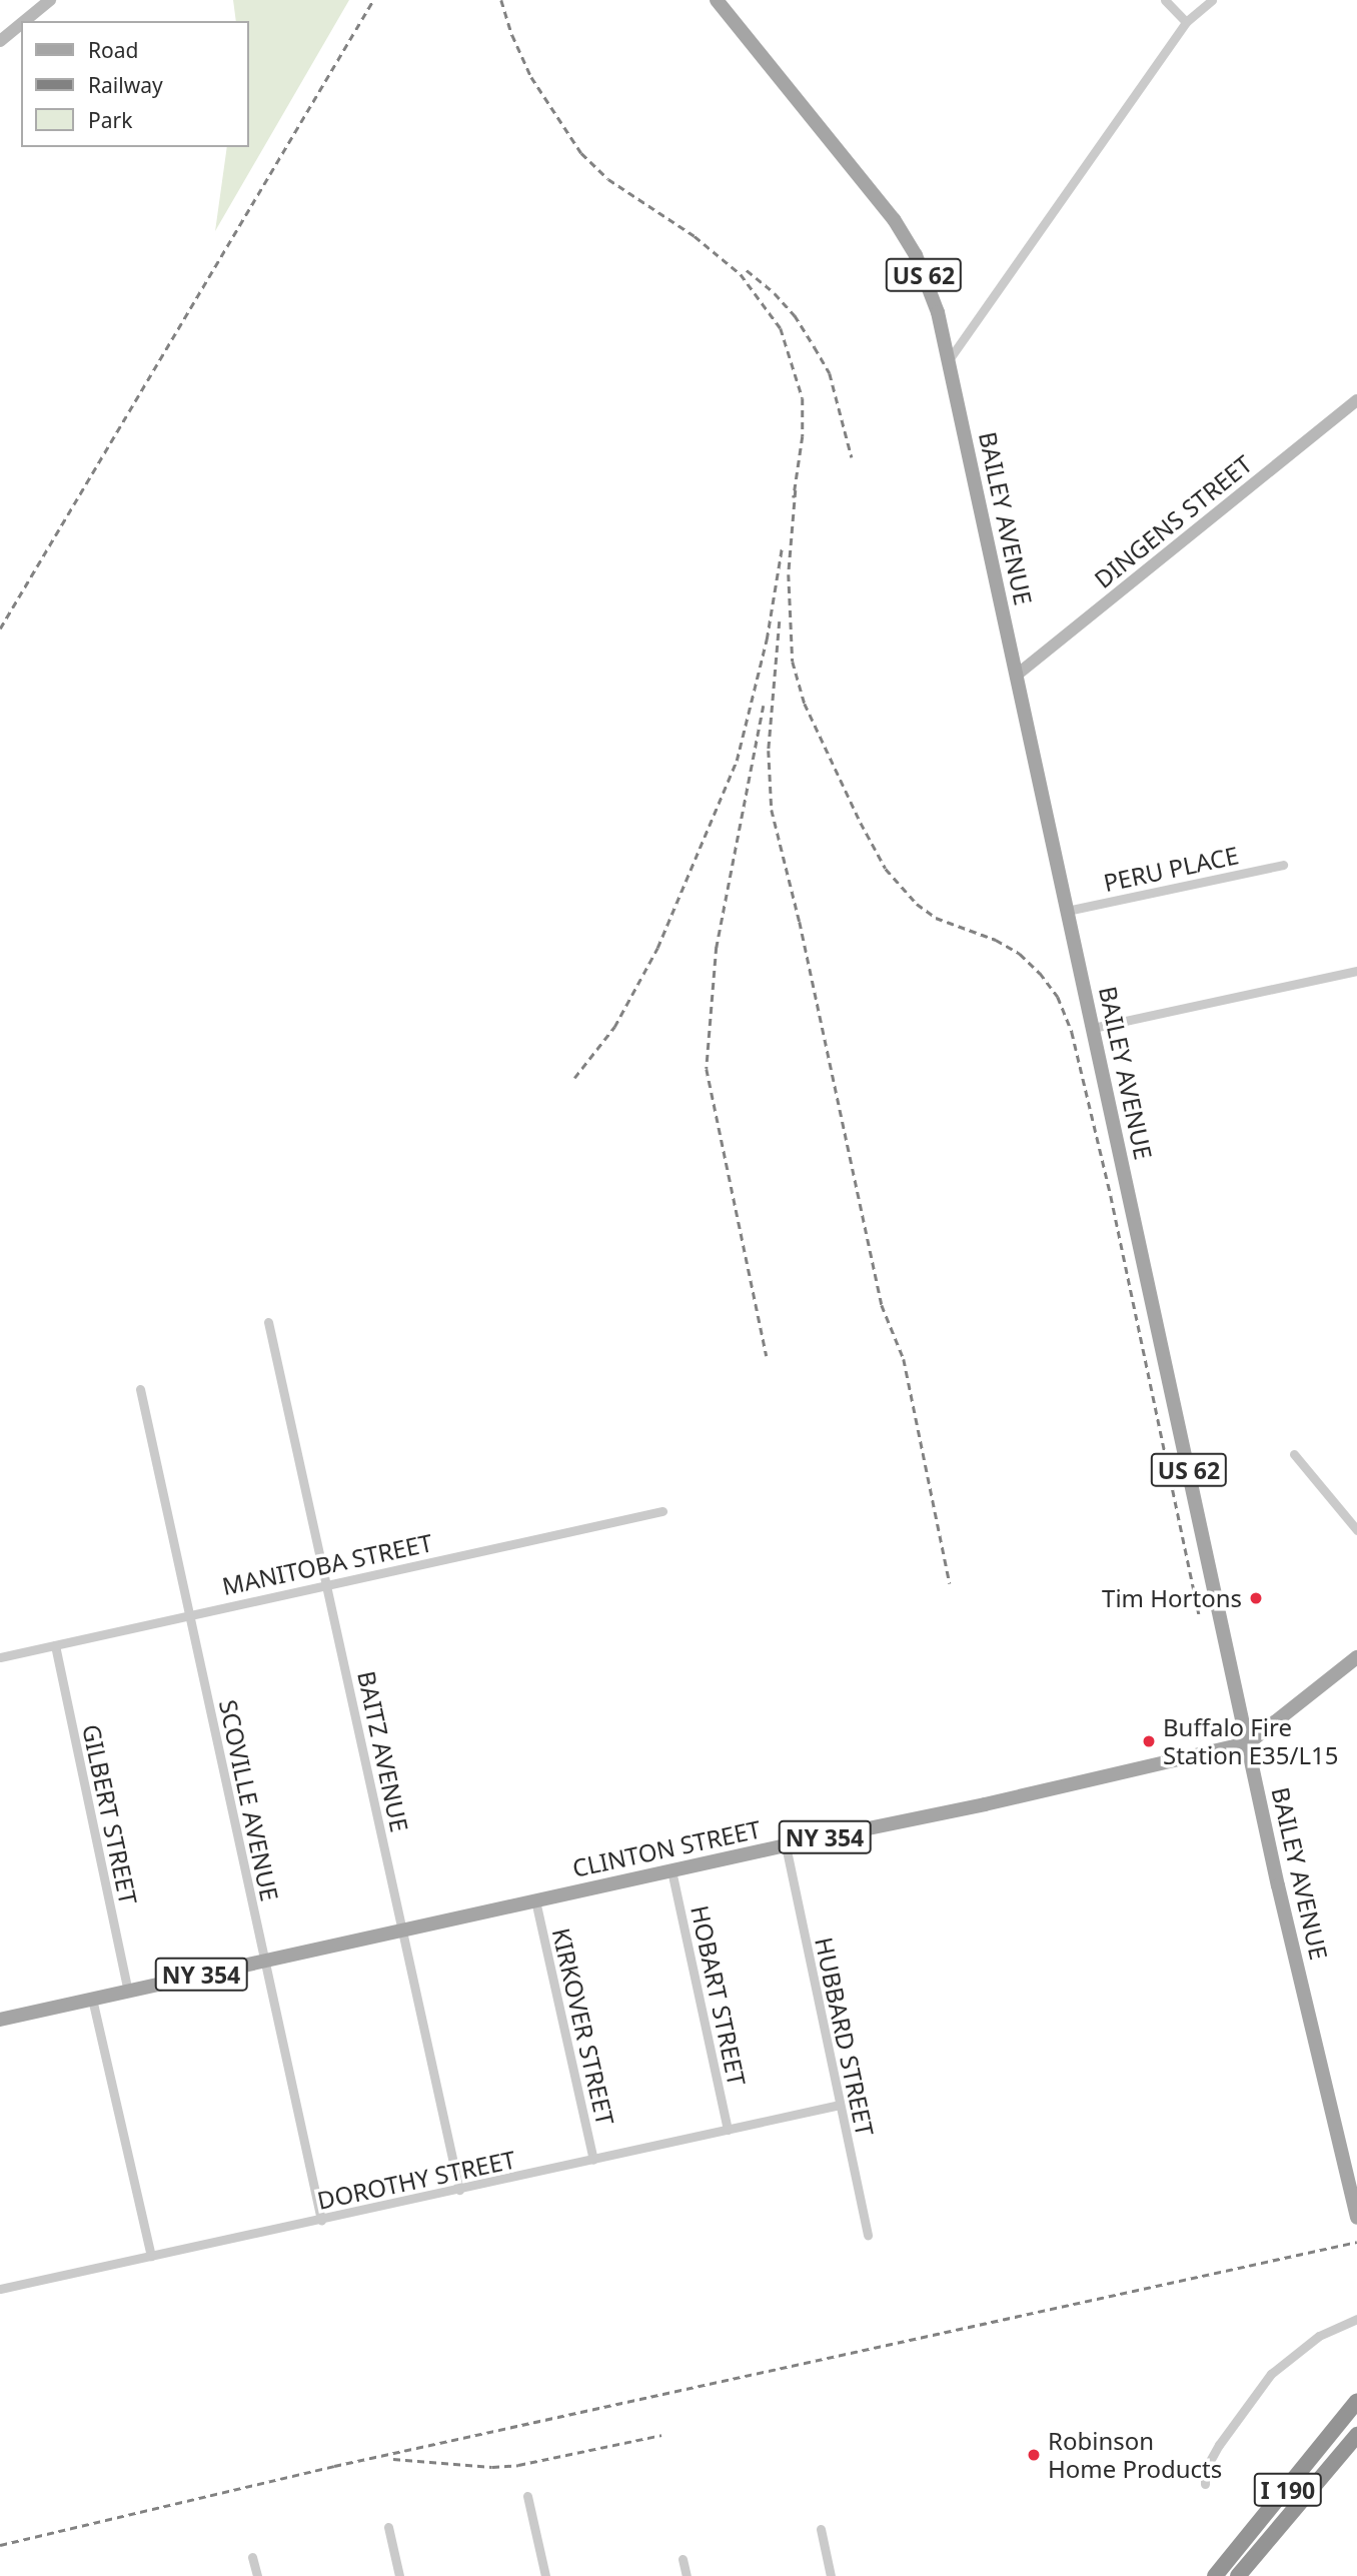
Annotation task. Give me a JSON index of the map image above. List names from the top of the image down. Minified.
{"streets":{"highway":["I 190"],"main road":["US 62","BAILEY AVENUE","NY 354","CLINTON STREET"],"street":["DINGENS STREET","PERU PLACE","MANITOBA STREET","BAITZ AVENUE","SCOVILLE AVENUE","GILBERT STREET","HOBART STREET","KIRKOVER STREET","HUBBARD STREET","DOROTHY STREET"]},"crossings":[["BAILEY AVENUE","DINGENS STREET"],["BAILEY AVENUE","PERU PLACE"],["BAILEY AVENUE","CLINTON STREET"],["MANITOBA STREET","BAITZ AVENUE"],["MANITOBA STREET","SCOVILLE AVENUE"],["MANITOBA STREET","GILBERT STREET"],["BAITZ AVENUE","CLINTON STREET"],["BAITZ AVENUE","DOROTHY STREET"],["SCOVILLE AVENUE","CLINTON STREET"],["SCOVILLE AVENUE","DOROTHY STREET"],["GILBERT STREET","CLINTON STREET"],["CLINTON STREET","HOBART STREET"],["CLINTON STREET","KIRKOVER STREET"],["CLINTON STREET","HUBBARD STREET"],["HOBART STREET","DOROTHY STREET"],["KIRKOVER STREET","DOROTHY STREET"],["HUBBARD STREET","DOROTHY STREET"]],"places":["Tim Hortons","Buffalo Fire Station E35/L15","Robinson Home Products"],"legend":["Road","Railway","Park"]}
